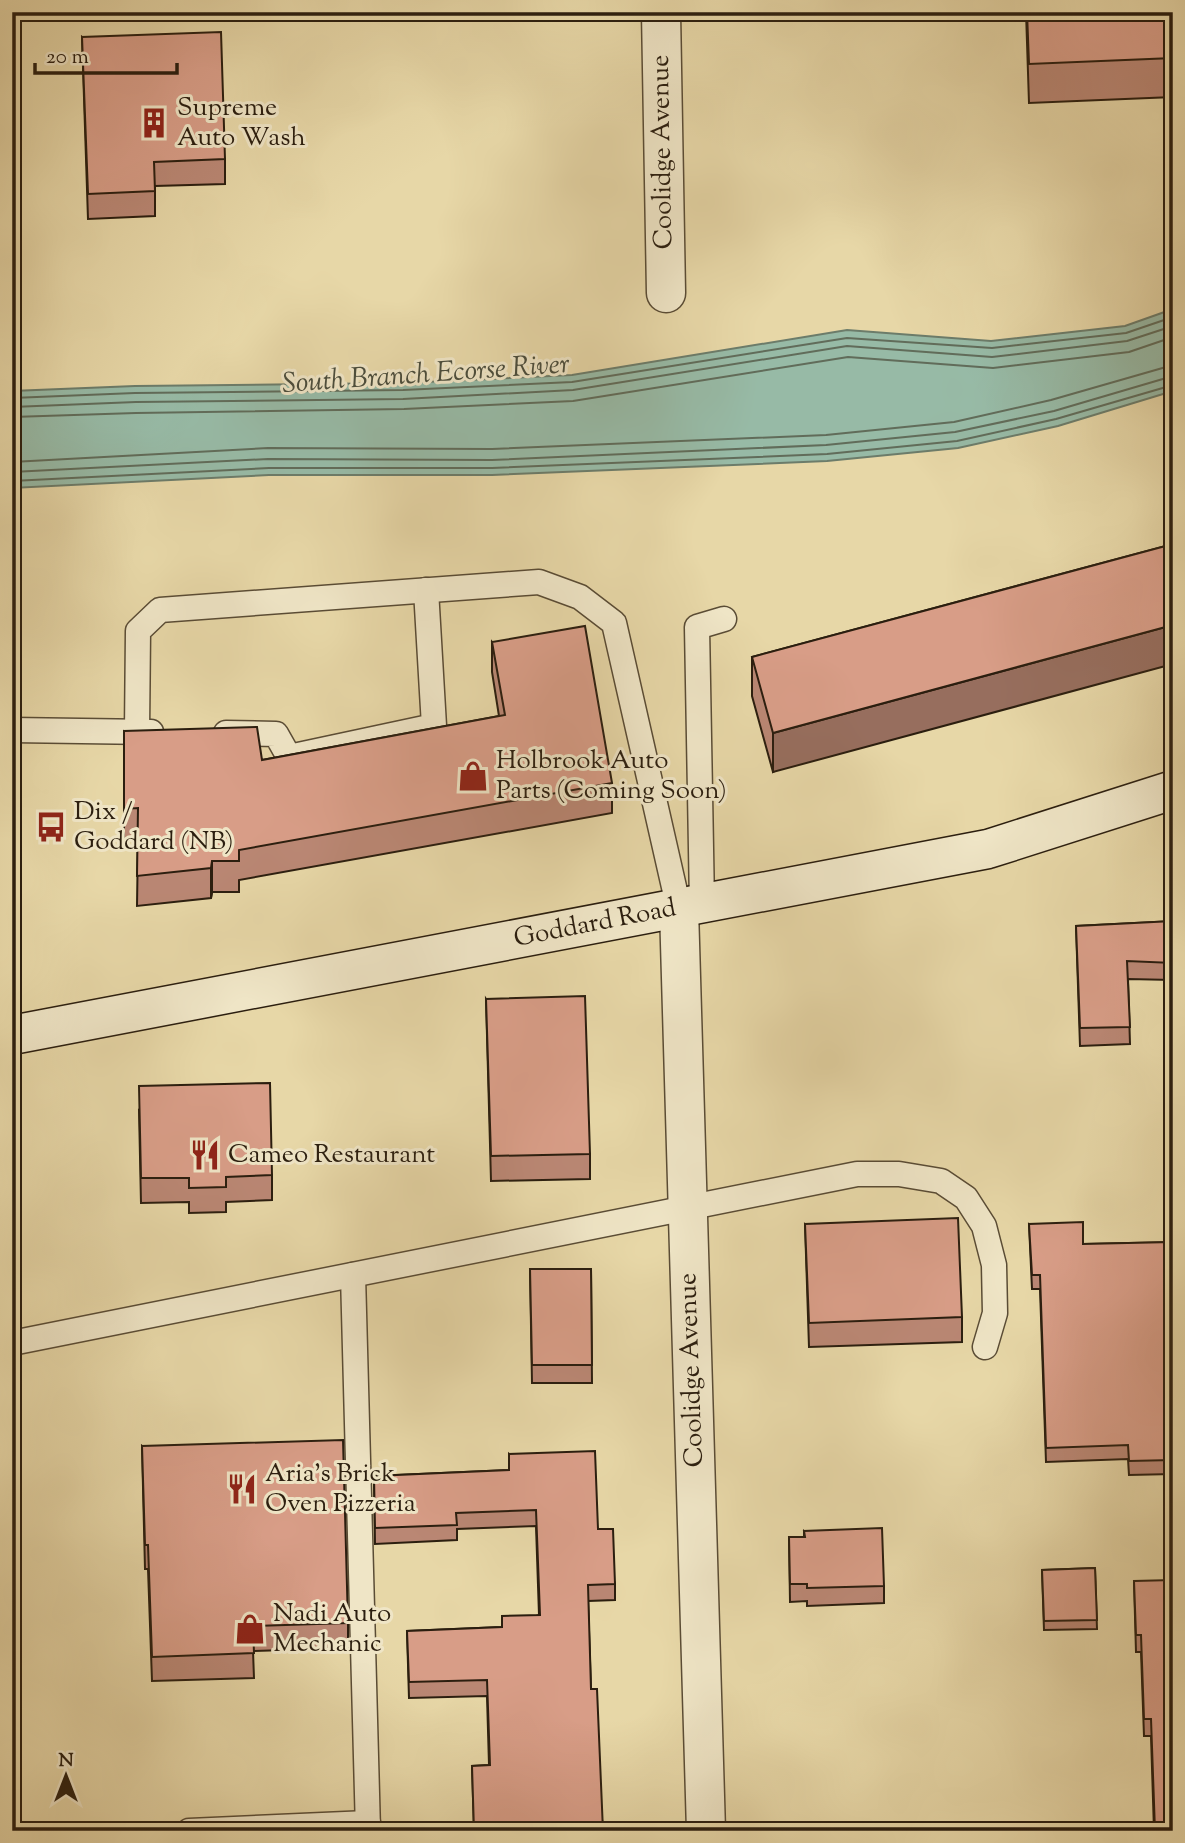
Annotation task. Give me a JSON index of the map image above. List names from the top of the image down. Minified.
{"streets":{"street":["Coolidge Avenue","Goddard Road"]},"crossings":[["Coolidge Avenue","Goddard Road"]],"water":["South Branch Ecorse River"],"places":{"building":["Supreme Auto Wash"],"shop":["Holbrook Auto Parts (Coming Soon)","Nadi Auto Mechanic"],"bus stop":["Dix / Goddard (NB)"],"restaurant":["Cameo Restaurant","Aria's Brick Oven Pizzeria"]},"scale_bar":"20 m","north":"top"}
